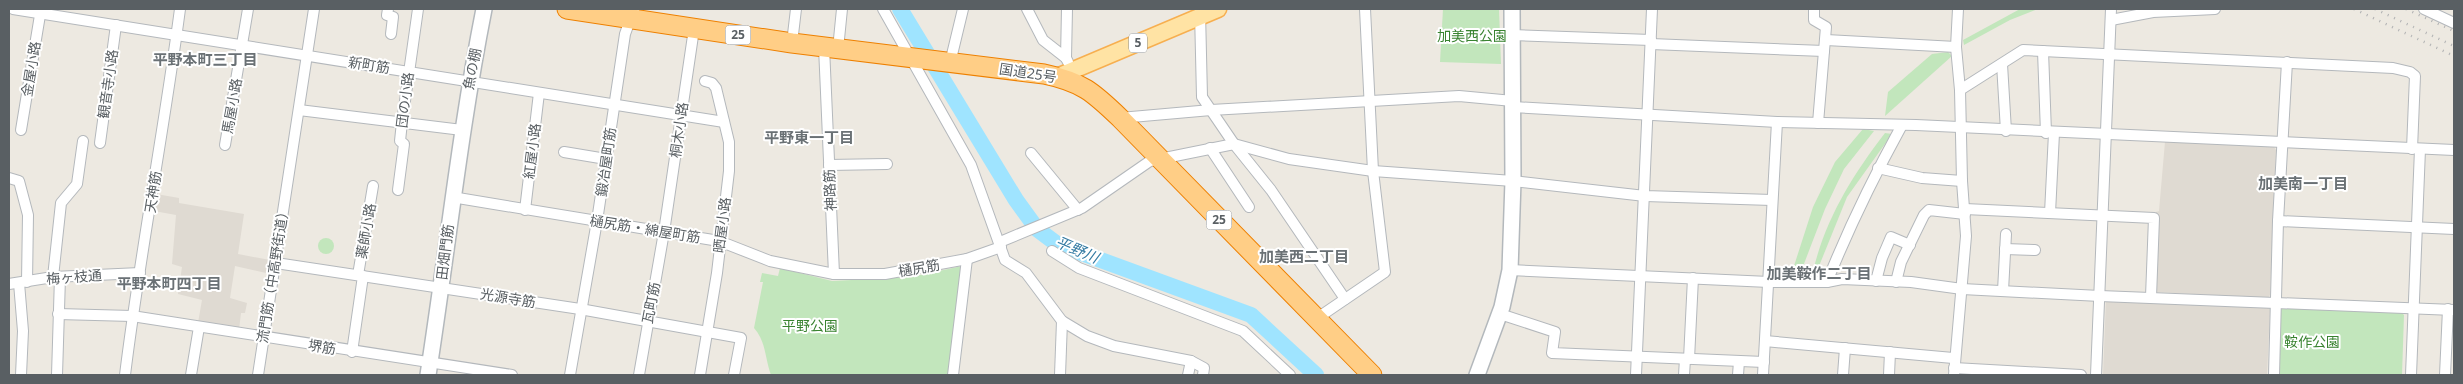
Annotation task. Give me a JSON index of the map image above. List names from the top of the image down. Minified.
{"streets":{"highway":["25","国道25号"],"main road":["5"],"street":["新町筋","金屋小路","魚の棚","観音寺小路","団の小路","馬屋小路","桐木小路","紅屋小路","鍛冶屋町筋","神路筋","天神筋","晒屋小路","樋尻筋・綿屋町筋","薬師小路","田畑門筋","樋尻筋","流門筋（中高野街道）","梅ヶ枝通","光源寺筋","瓦町筋","堺筋"]},"crossings":[["5","国道25号"],["新町筋","金屋小路"],["新町筋","魚の棚"],["新町筋","観音寺小路"],["新町筋","団の小路"],["新町筋","馬屋小路"],["新町筋","桐木小路"],["新町筋","紅屋小路"],["新町筋","鍛冶屋町筋"],["新町筋","天神筋"],["新町筋","晒屋小路"],["新町筋","流門筋（中高野街道）"],["魚の棚","田畑門筋"],["国道25号","桐木小路"],["国道25号","鍛冶屋町筋"],["国道25号","神路筋"],["国道25号","樋尻筋"],["桐木小路","樋尻筋・綿屋町筋"],["桐木小路","瓦町筋"],["紅屋小路","樋尻筋・綿屋町筋"],["鍛冶屋町筋","樋尻筋・綿屋町筋"],["鍛冶屋町筋","光源寺筋"],["神路筋","樋尻筋・綿屋町筋"],["神路筋","樋尻筋"],["天神筋","梅ヶ枝通"],["天神筋","堺筋"],["晒屋小路","樋尻筋・綿屋町筋"],["晒屋小路","光源寺筋"],["樋尻筋・綿屋町筋","田畑門筋"],["樋尻筋・綿屋町筋","樋尻筋"],["樋尻筋・綿屋町筋","瓦町筋"],["薬師小路","光源寺筋"],["薬師小路","堺筋"],["田畑門筋","光源寺筋"],["田畑門筋","堺筋"],["流門筋（中高野街道）","光源寺筋"],["流門筋（中高野街道）","堺筋"],["光源寺筋","瓦町筋"]],"districts":["平野本町三丁目","平野東一丁目","加美南一丁目","加美西二丁目","加美鞍作二丁目","平野本町四丁目"],"water":["平野川"],"parks":["加美西公園","平野公園","鞍作公園"]}
